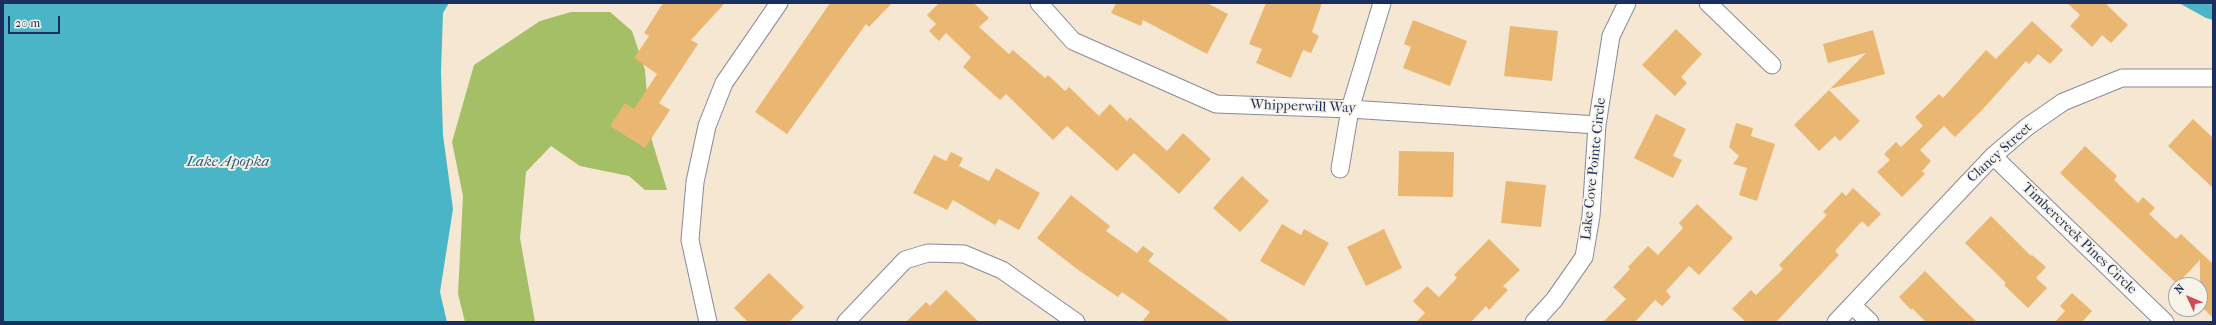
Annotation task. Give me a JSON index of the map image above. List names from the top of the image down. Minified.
{"streets":{"street":["Whipperwill Way","Clancy Street","Lake Cove Pointe Circle","Timbercreek Pines Circle"]},"crossings":[["Whipperwill Way","Lake Cove Pointe Circle"],["Clancy Street","Timbercreek Pines Circle"]],"water":["Lake Apopka"],"scale_bar":"20 m","north":"top left"}
